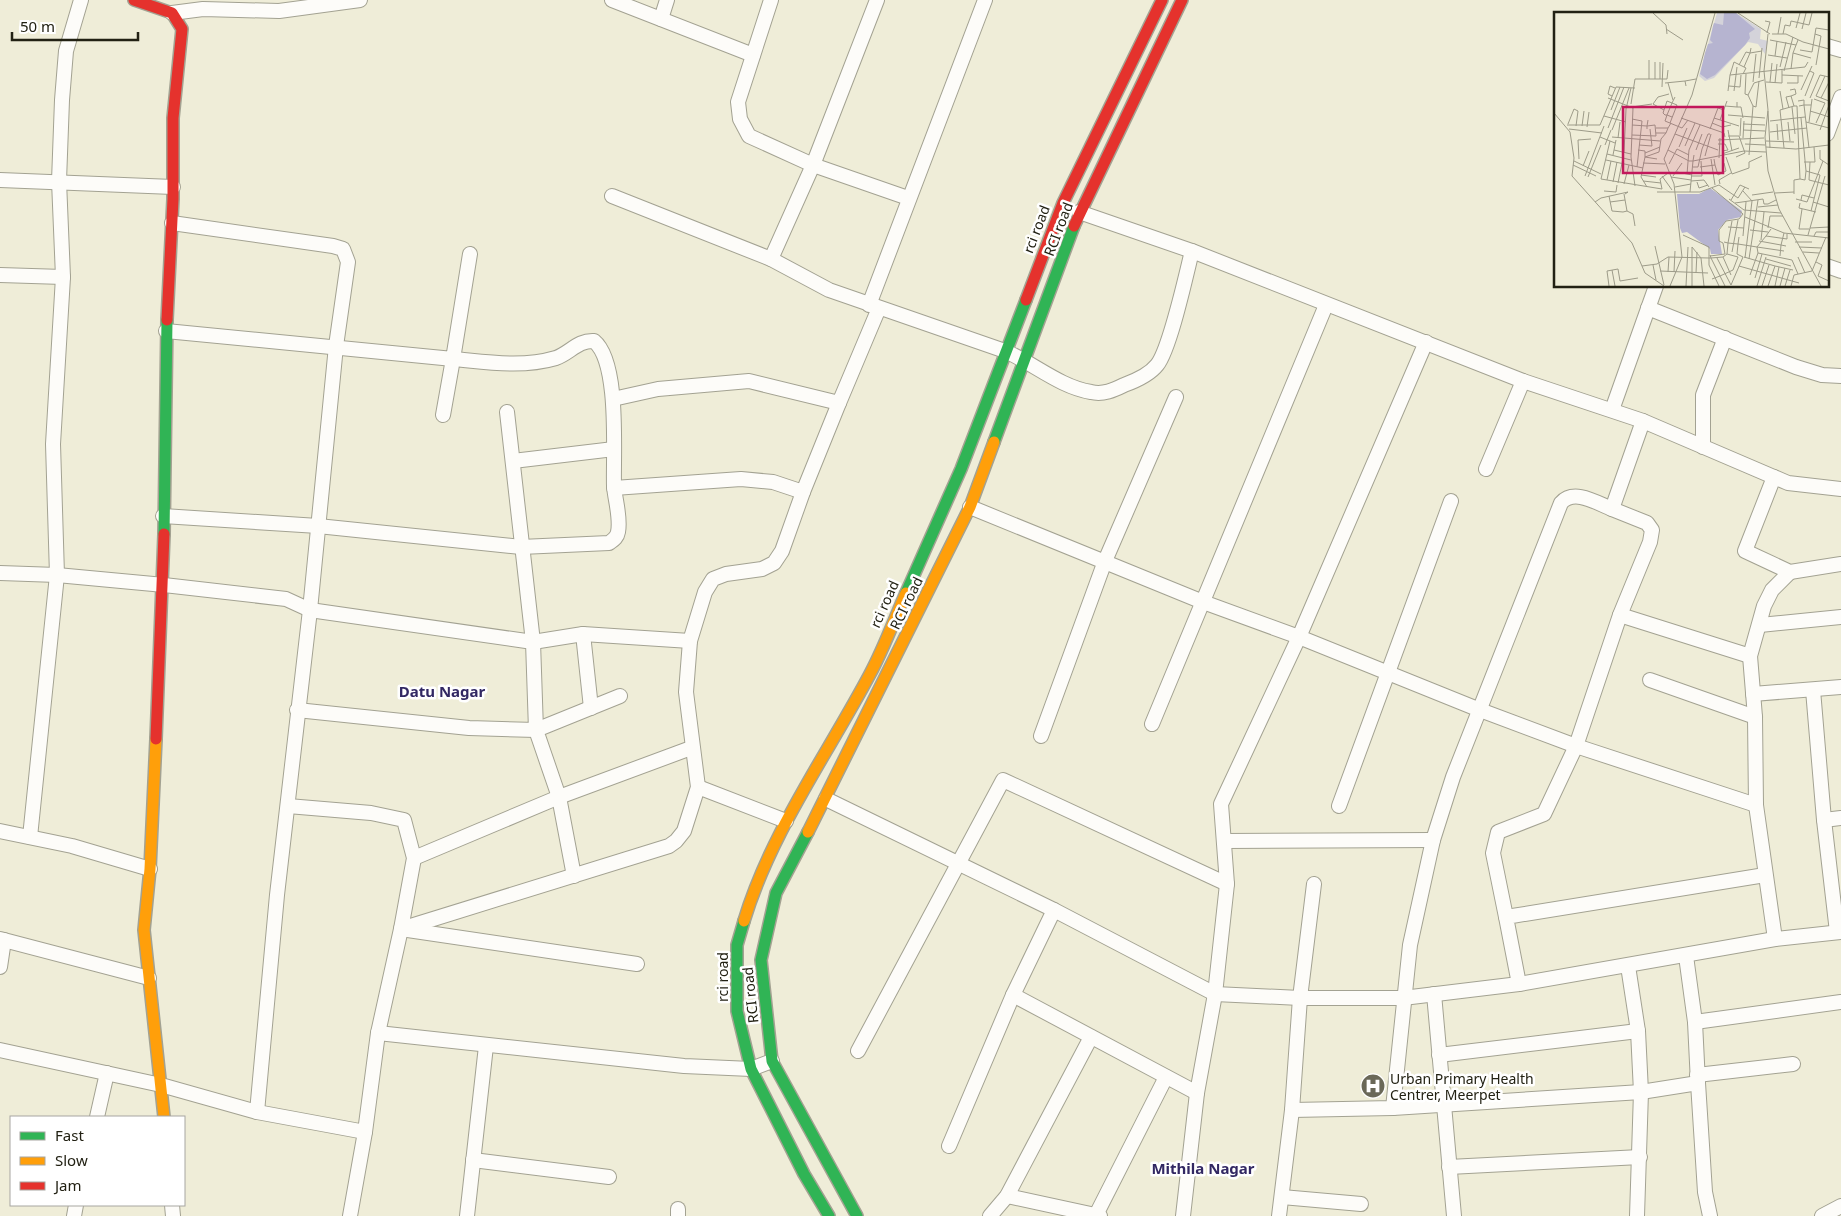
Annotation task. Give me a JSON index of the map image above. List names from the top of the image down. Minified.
{"streets":{"main road":["rci road","RCI road"]},"districts":["Datu Nagar","Mithila Nagar"],"places":{"hospital":["Urban Primary Health Centrer, Meerpet"]},"legend":["Fast","Slow","Jam"],"scale_bar":"50 m"}
